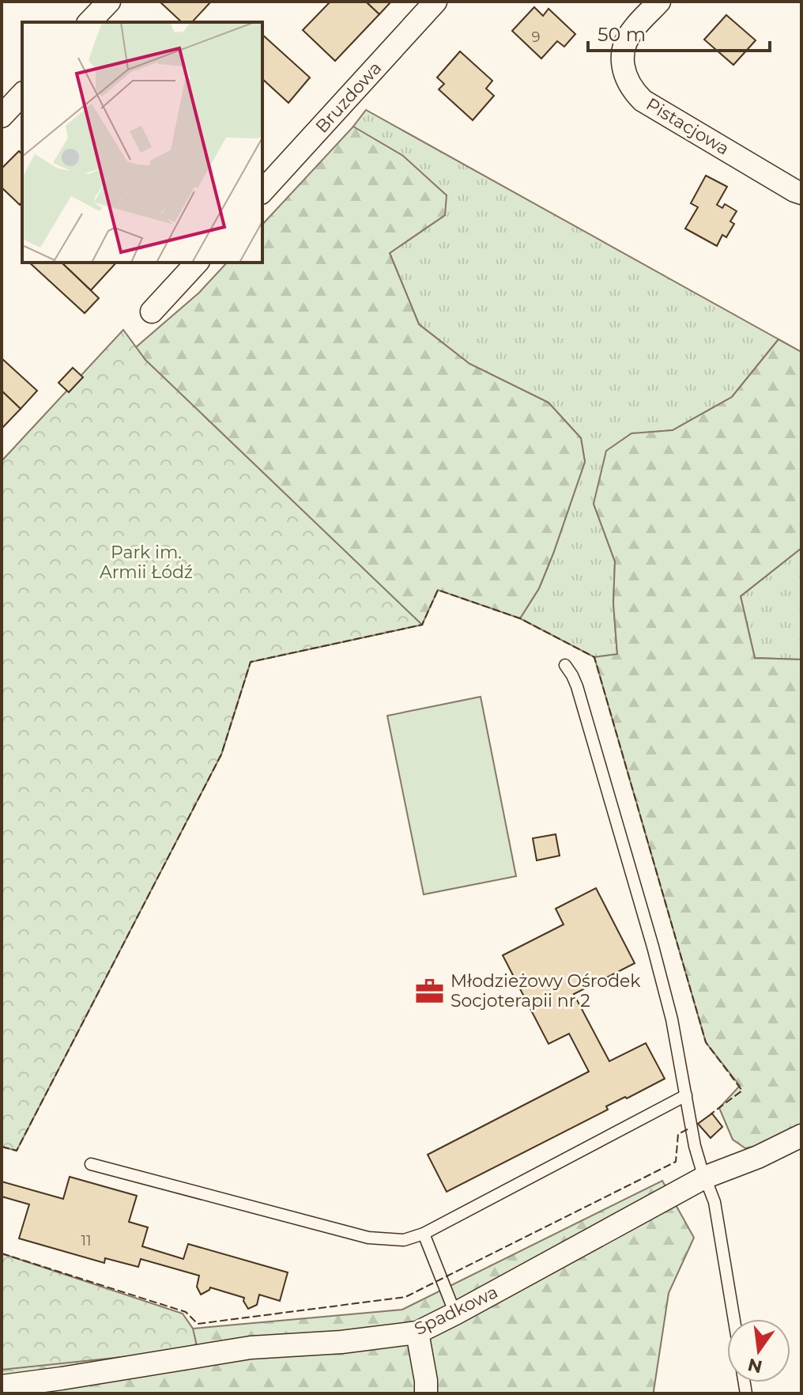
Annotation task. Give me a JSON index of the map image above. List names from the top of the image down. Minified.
{"streets":{"street":["Bruzdowa","Pistacjowa","Spadkowa"]},"parks":["Park im. Armii Łódź"],"places":{"office":["Młodzieżowy Ośrodek Socjoterapii nr 2"]},"house_numbers":["9","11"],"scale_bar":"50 m","north":"bottom"}
